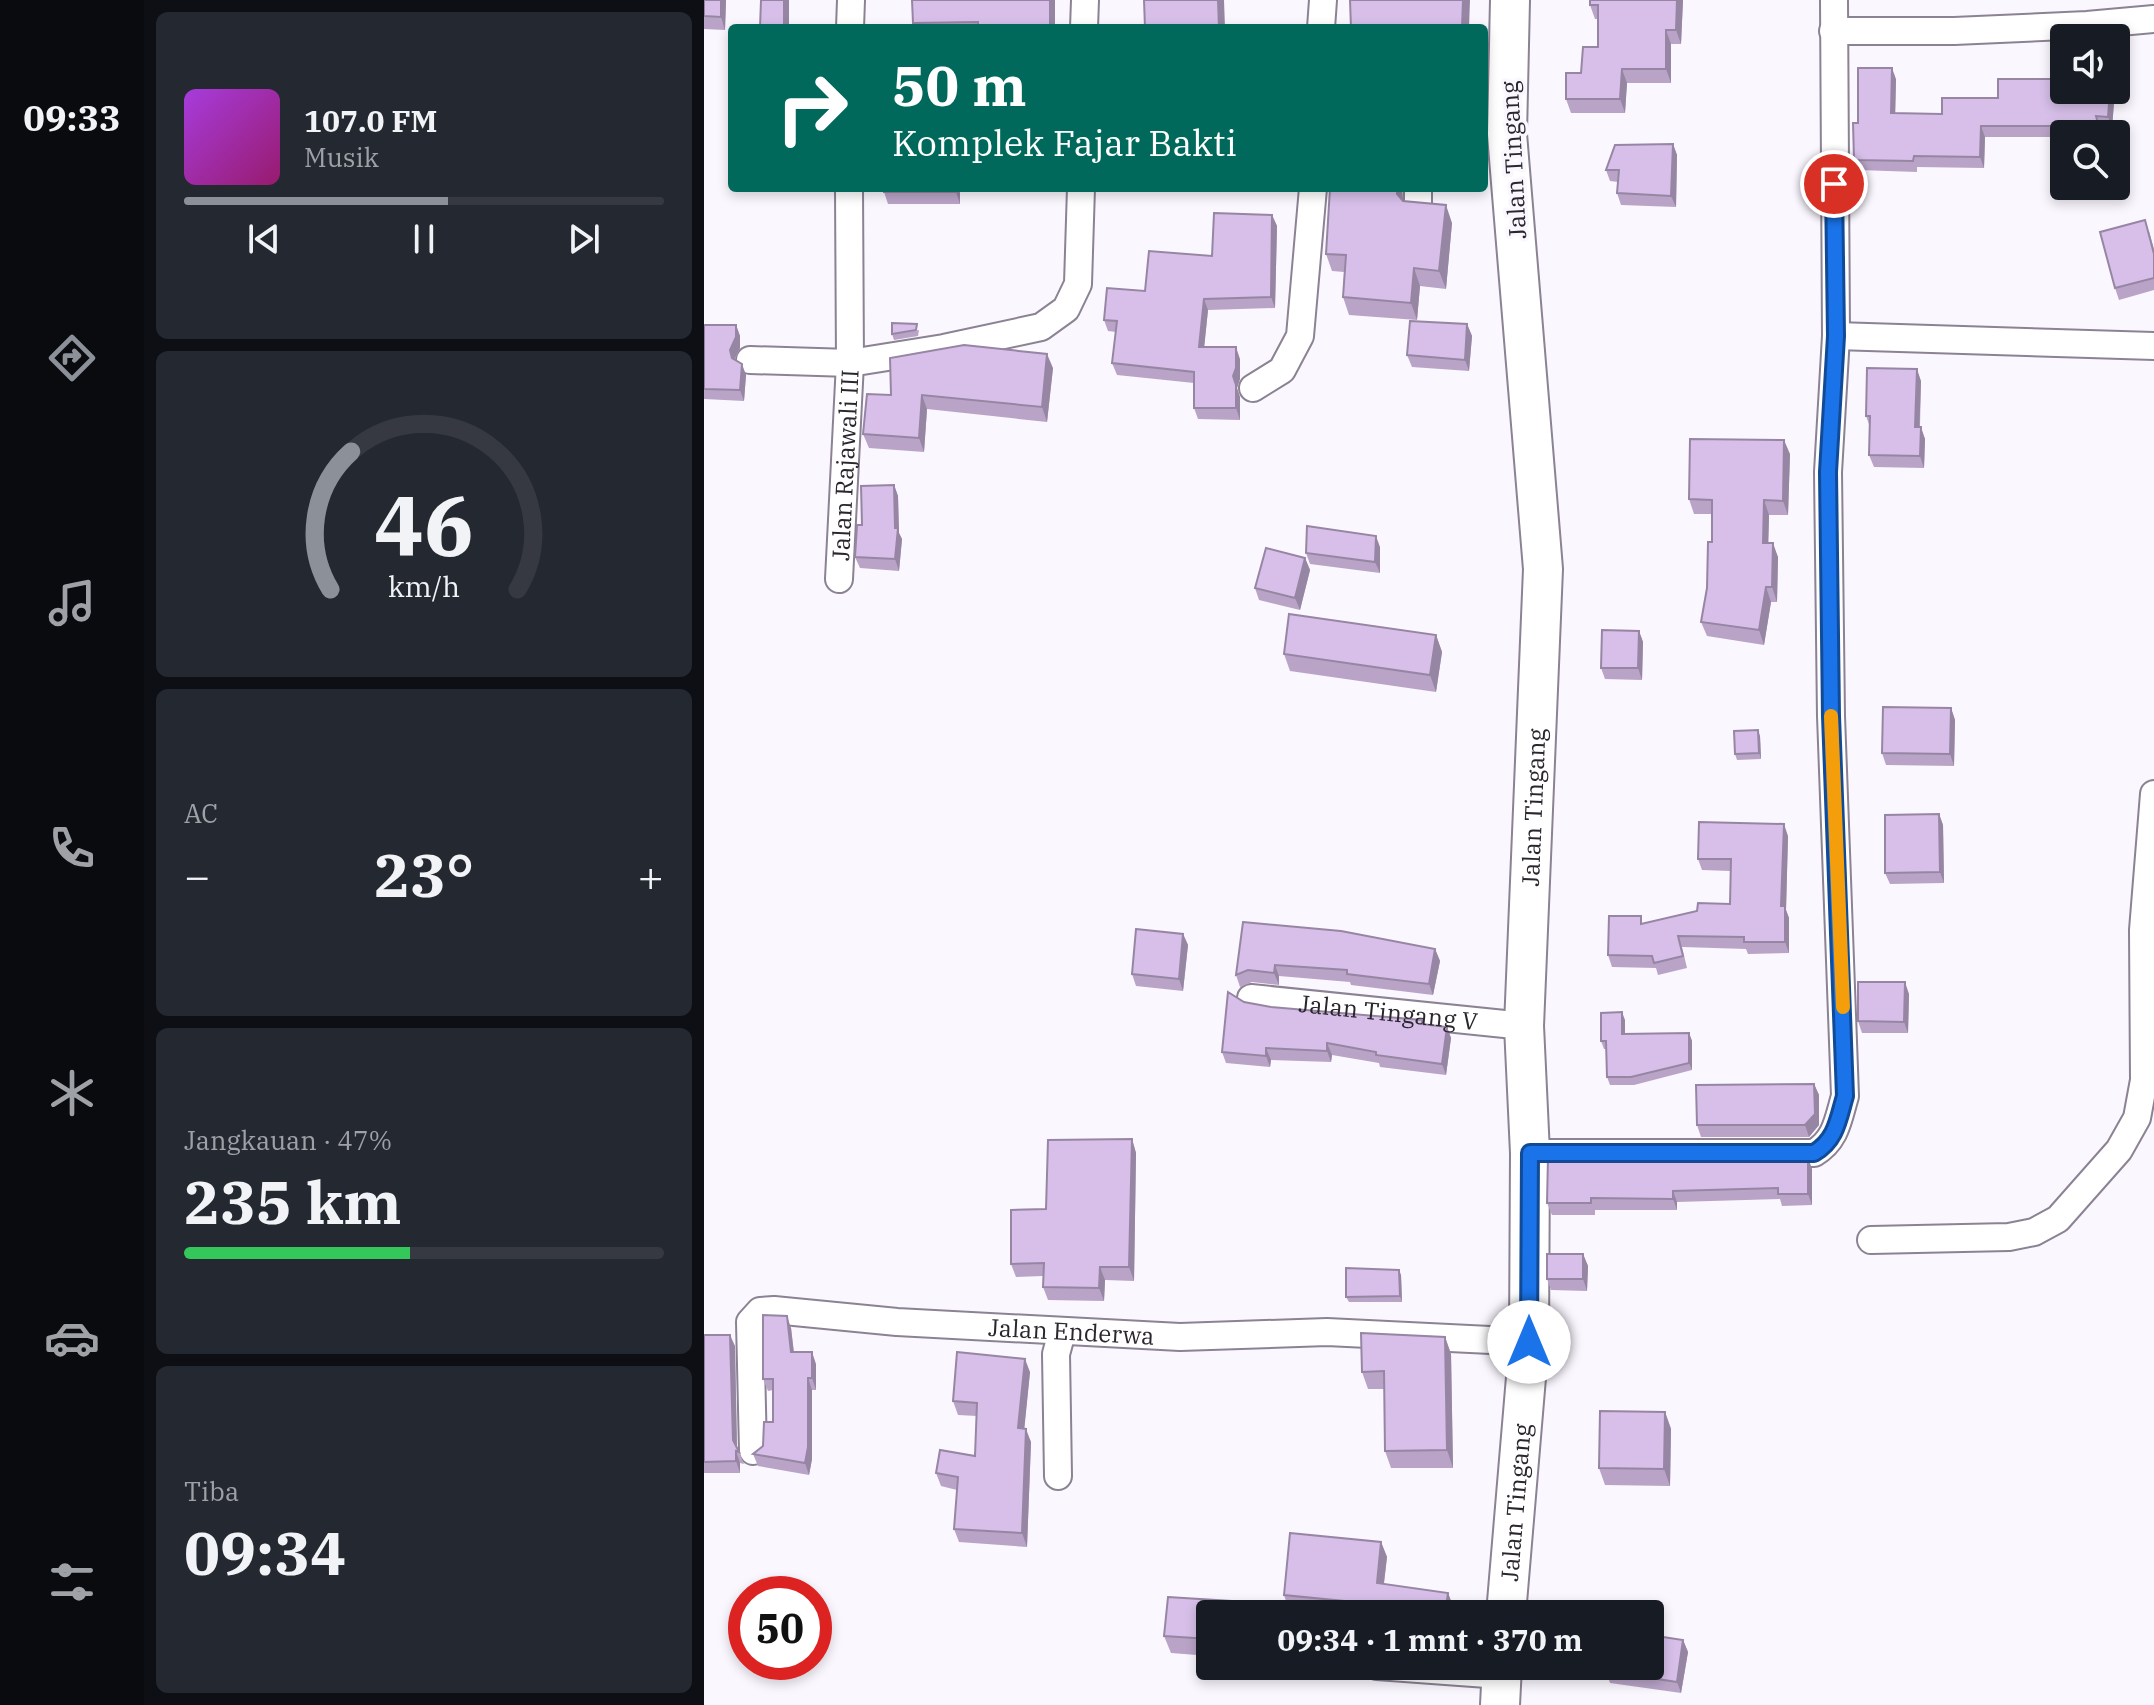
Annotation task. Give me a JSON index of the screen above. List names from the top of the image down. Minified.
{"streets":{"main road":["Jalan Tingang"],"street":["Jalan Rajawali III","Jalan Tingang V","Jalan Enderwa"]},"crossings":[["Jalan Tingang","Jalan Tingang V"],["Jalan Tingang","Jalan Enderwa"]],"page":{"tabs":"09:33","turn":["50 m","Komplek Fajar Bakti"],"song":["107.0 FM","Musik"],"tile":["AC",["Jangkauan · 47%","235 km"],["Tiba","09:34"]],"heat":["−","23°","+"],"limit":"50","trip":"09:34 · 1 mnt · 370 m","gauge":["46","km/h"]}}
